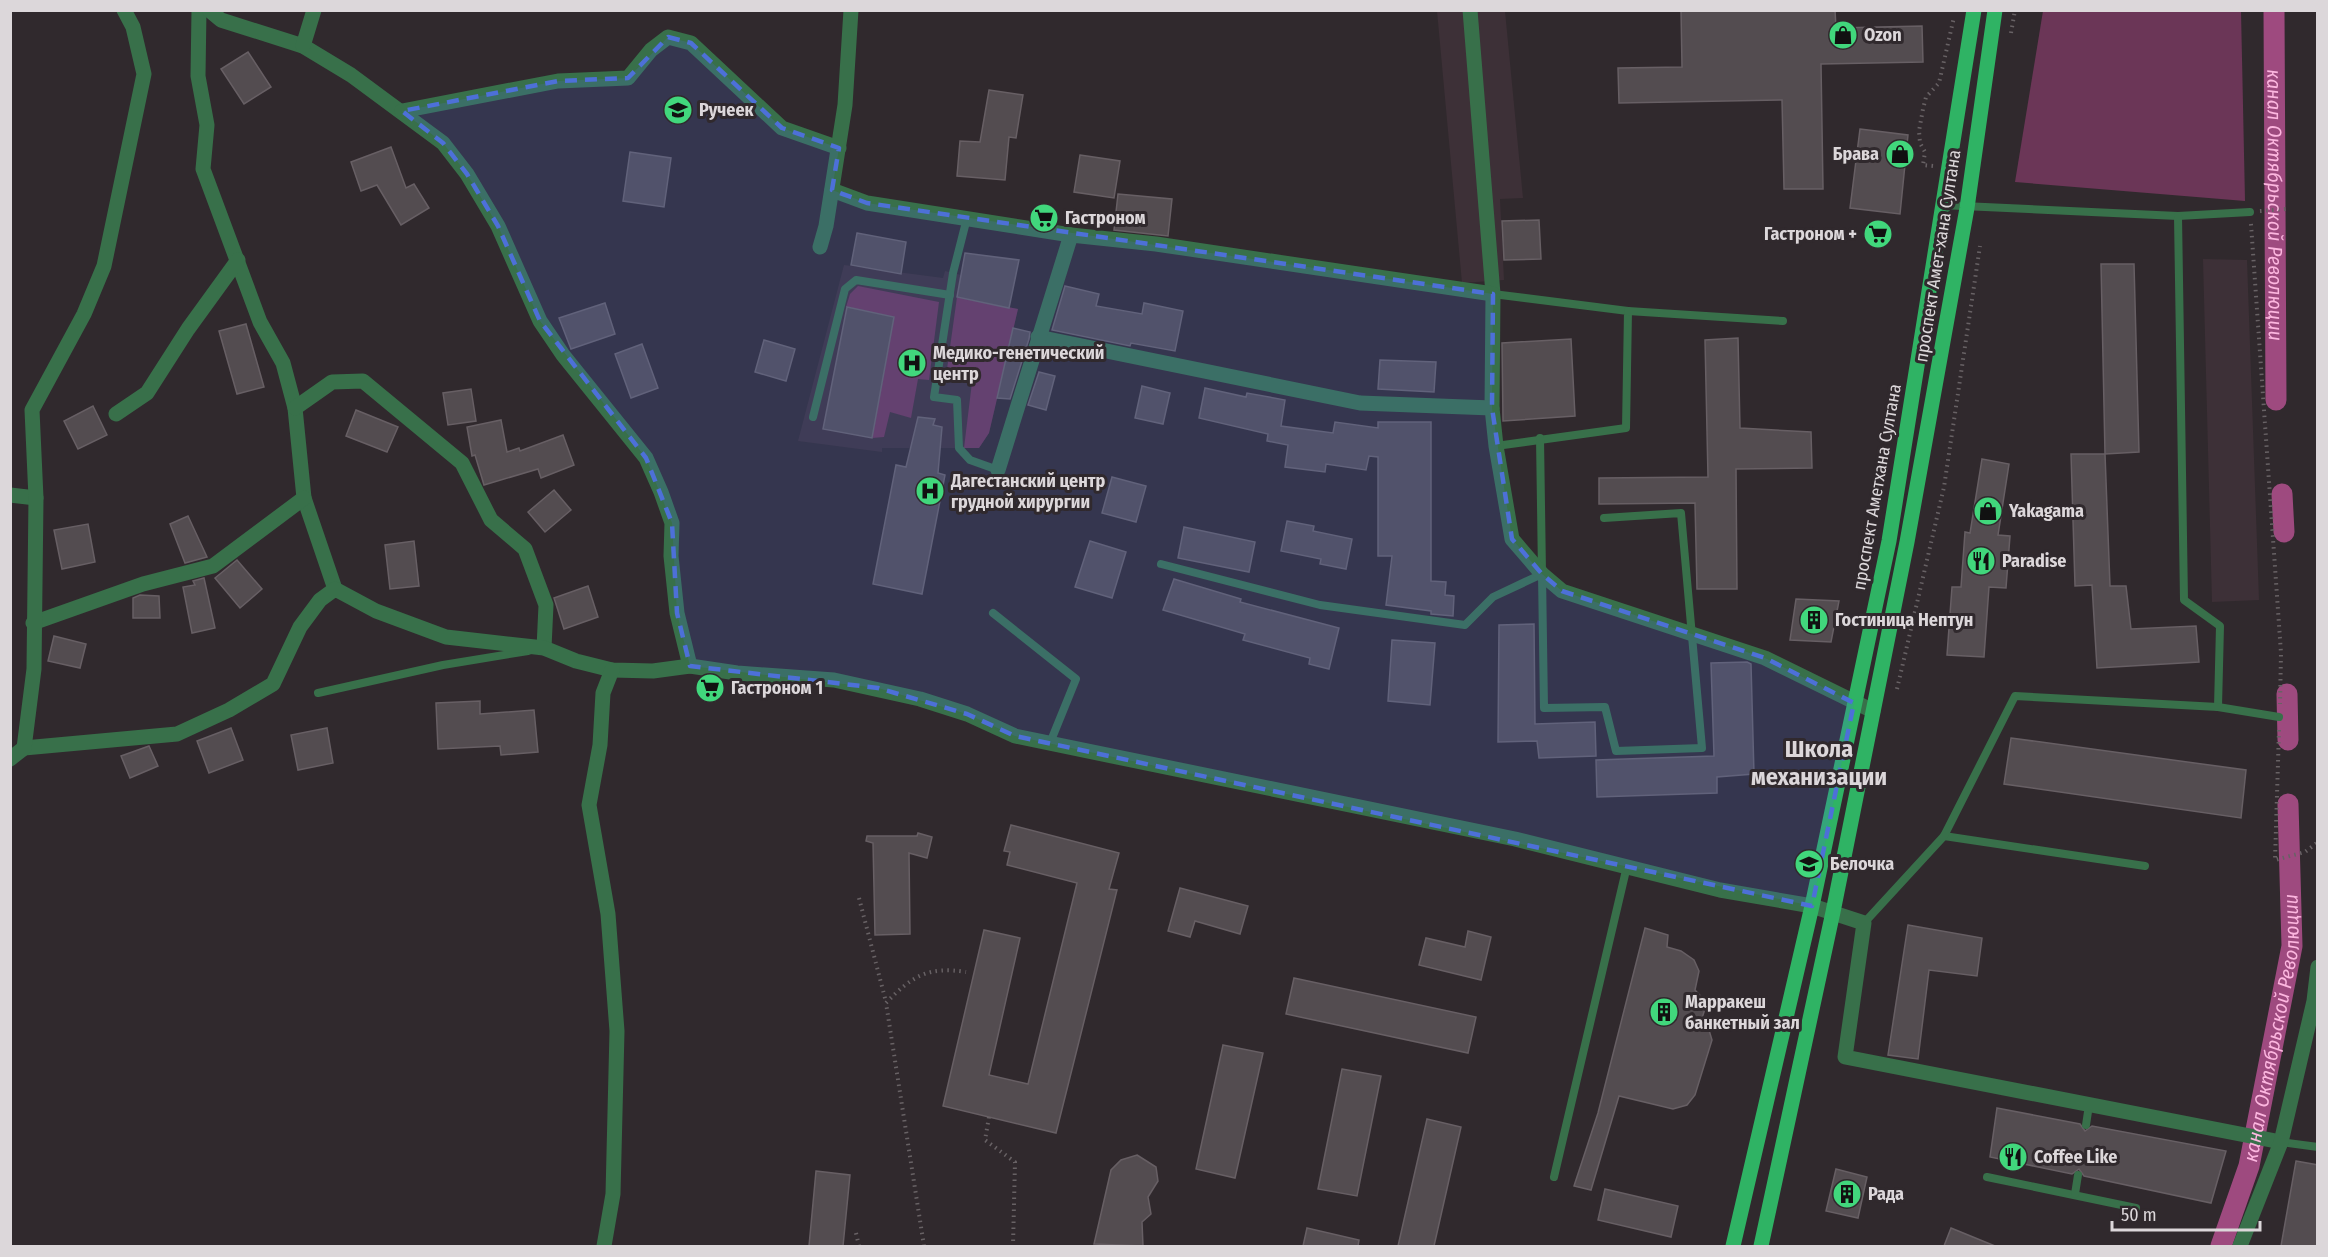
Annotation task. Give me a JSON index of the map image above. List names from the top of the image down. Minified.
{"streets":{"main road":["проспект Амет-хана Султана","проспект Аметхана Султана"]},"districts":["Школа механизации"],"water":["канал Октябрьской Революции"],"places":{"shop":["Ozon","Брава","Yakagama"],"school or university":["Ручеек","Белочка"],"supermarket":["Гастроном","Гастроном +","Гастроном 1"],"hospital":["Медико-генетический центр","Дагестанский центр грудной хирургии"],"restaurant":["Paradise","Coffee Like"],"building":["Гостиница Нептун","Марракеш банкетный зал","Рада"]},"scale_bar":"50 m"}
